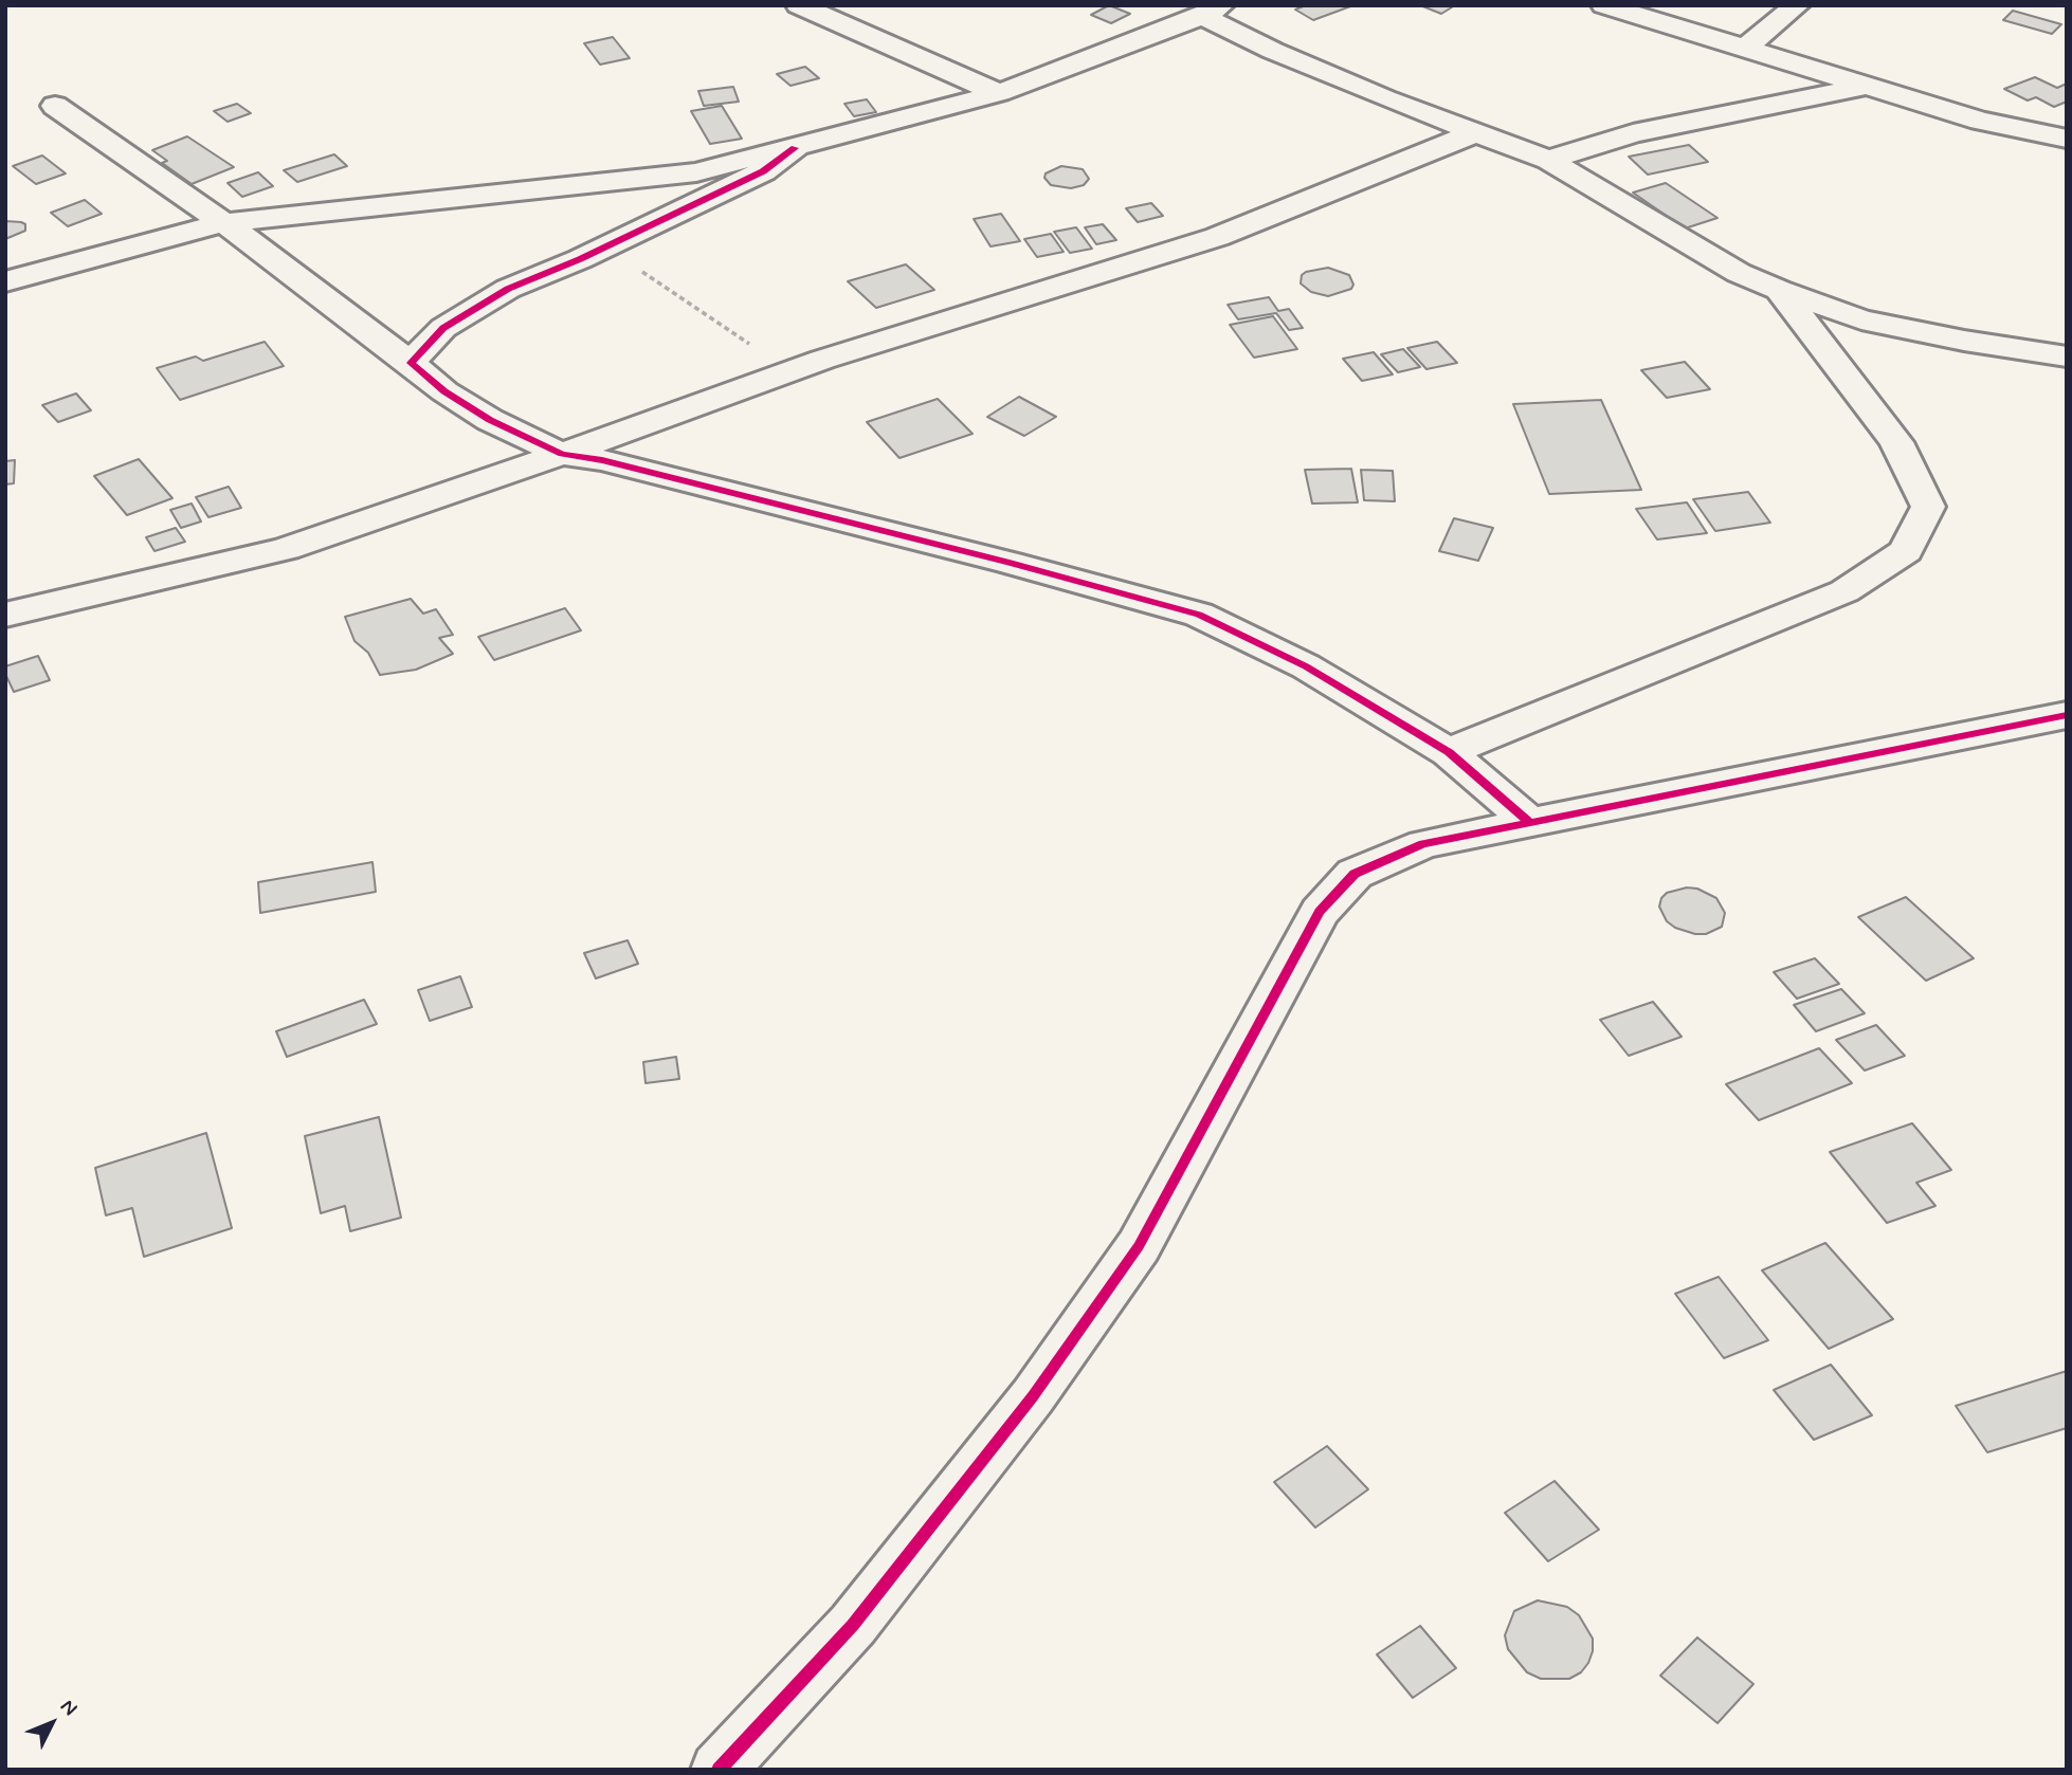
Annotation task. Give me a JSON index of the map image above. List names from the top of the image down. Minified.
{"north":"top right"}
